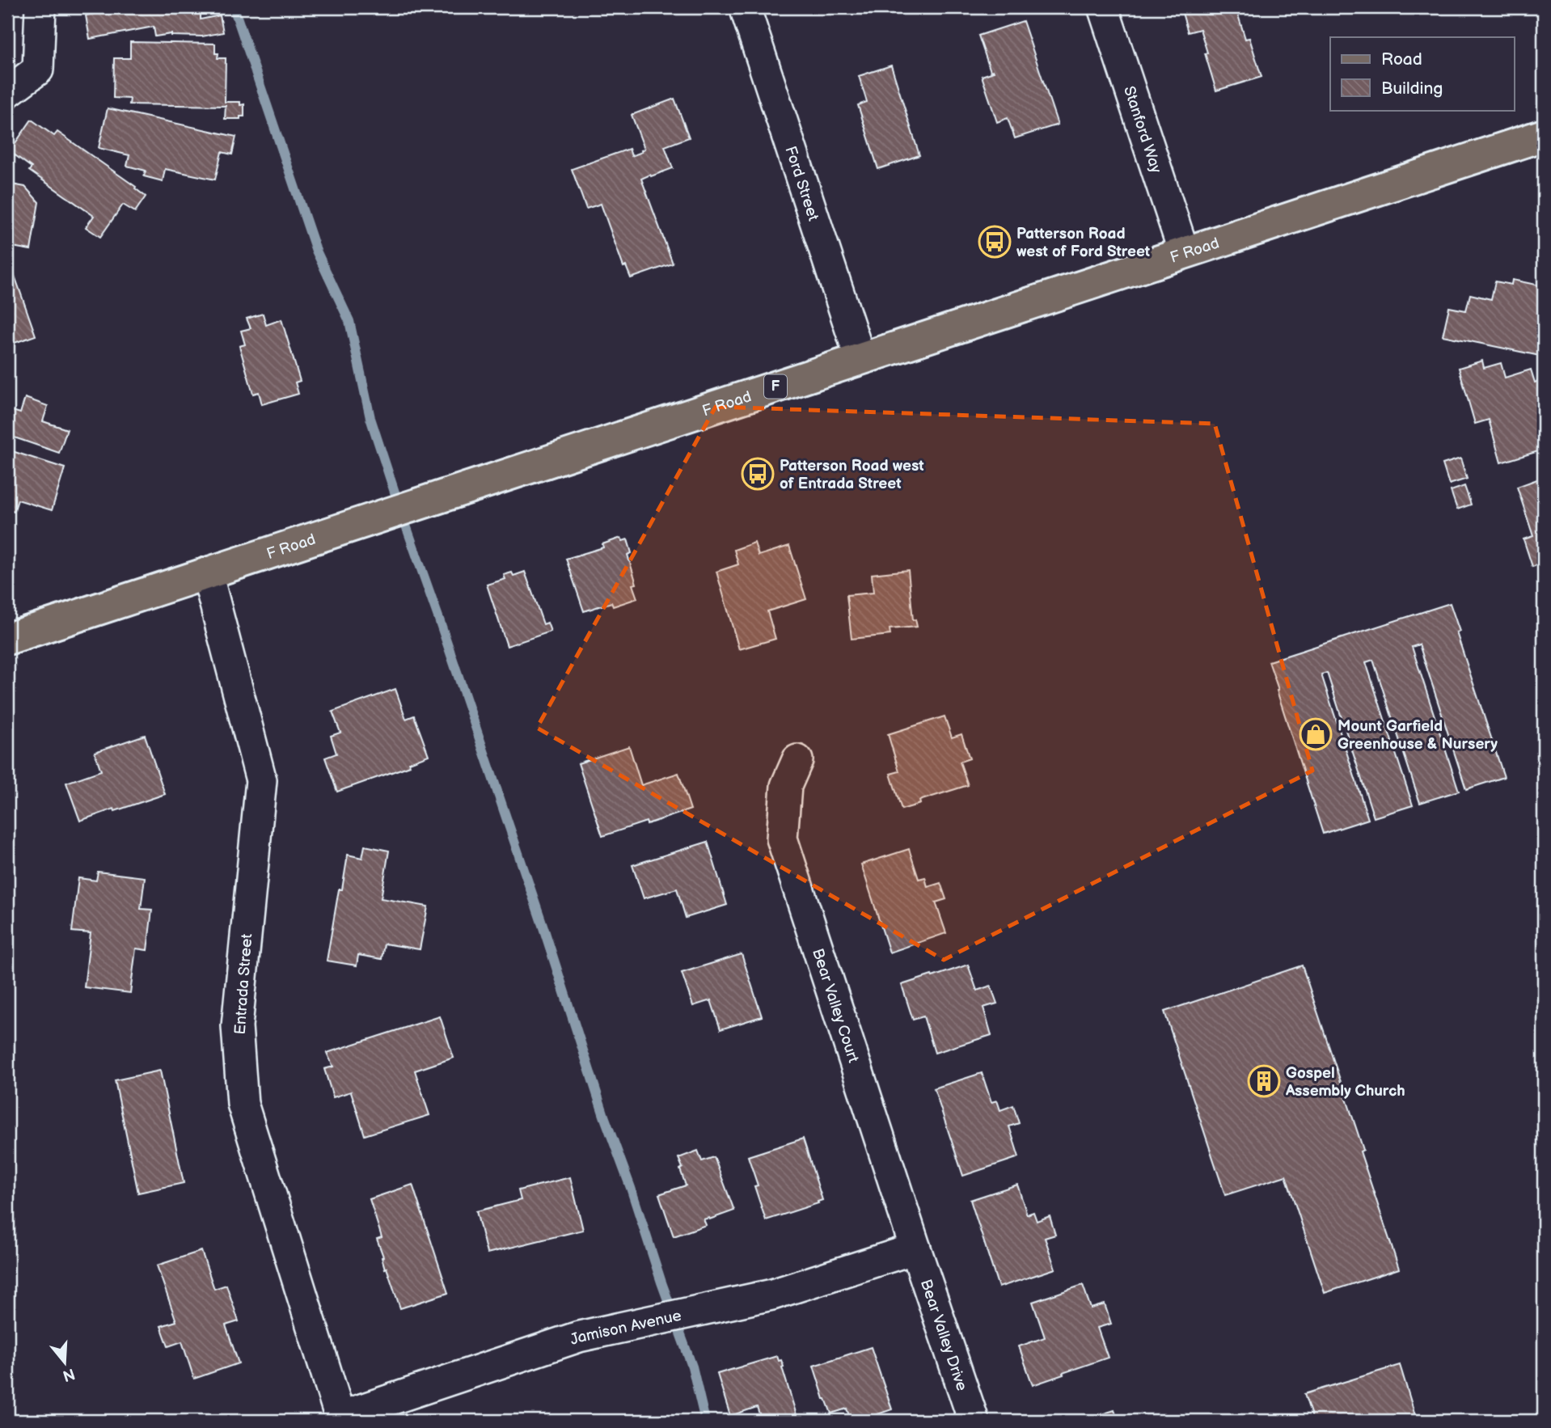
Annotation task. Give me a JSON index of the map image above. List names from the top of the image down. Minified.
{"streets":{"main road":["F Road","F"],"street":["Stanford Way","Ford Street","Entrada Street","Bear Valley Court","Jamison Avenue","Bear Valley Drive"]},"crossings":[["Stanford Way","F Road"],["Ford Street","F Road"],["F Road","Entrada Street"],["Entrada Street","Jamison Avenue"],["Bear Valley Court","Jamison Avenue"],["Bear Valley Court","Bear Valley Drive"],["Jamison Avenue","Bear Valley Drive"]],"places":{"bus stop":["Patterson Road west of Ford Street","Patterson Road west of Entrada Street"],"shop":["Mount Garfield Greenhouse & Nursery"],"building":["Gospel Assembly Church"]},"legend":["Road","Building"],"north":"bottom"}
